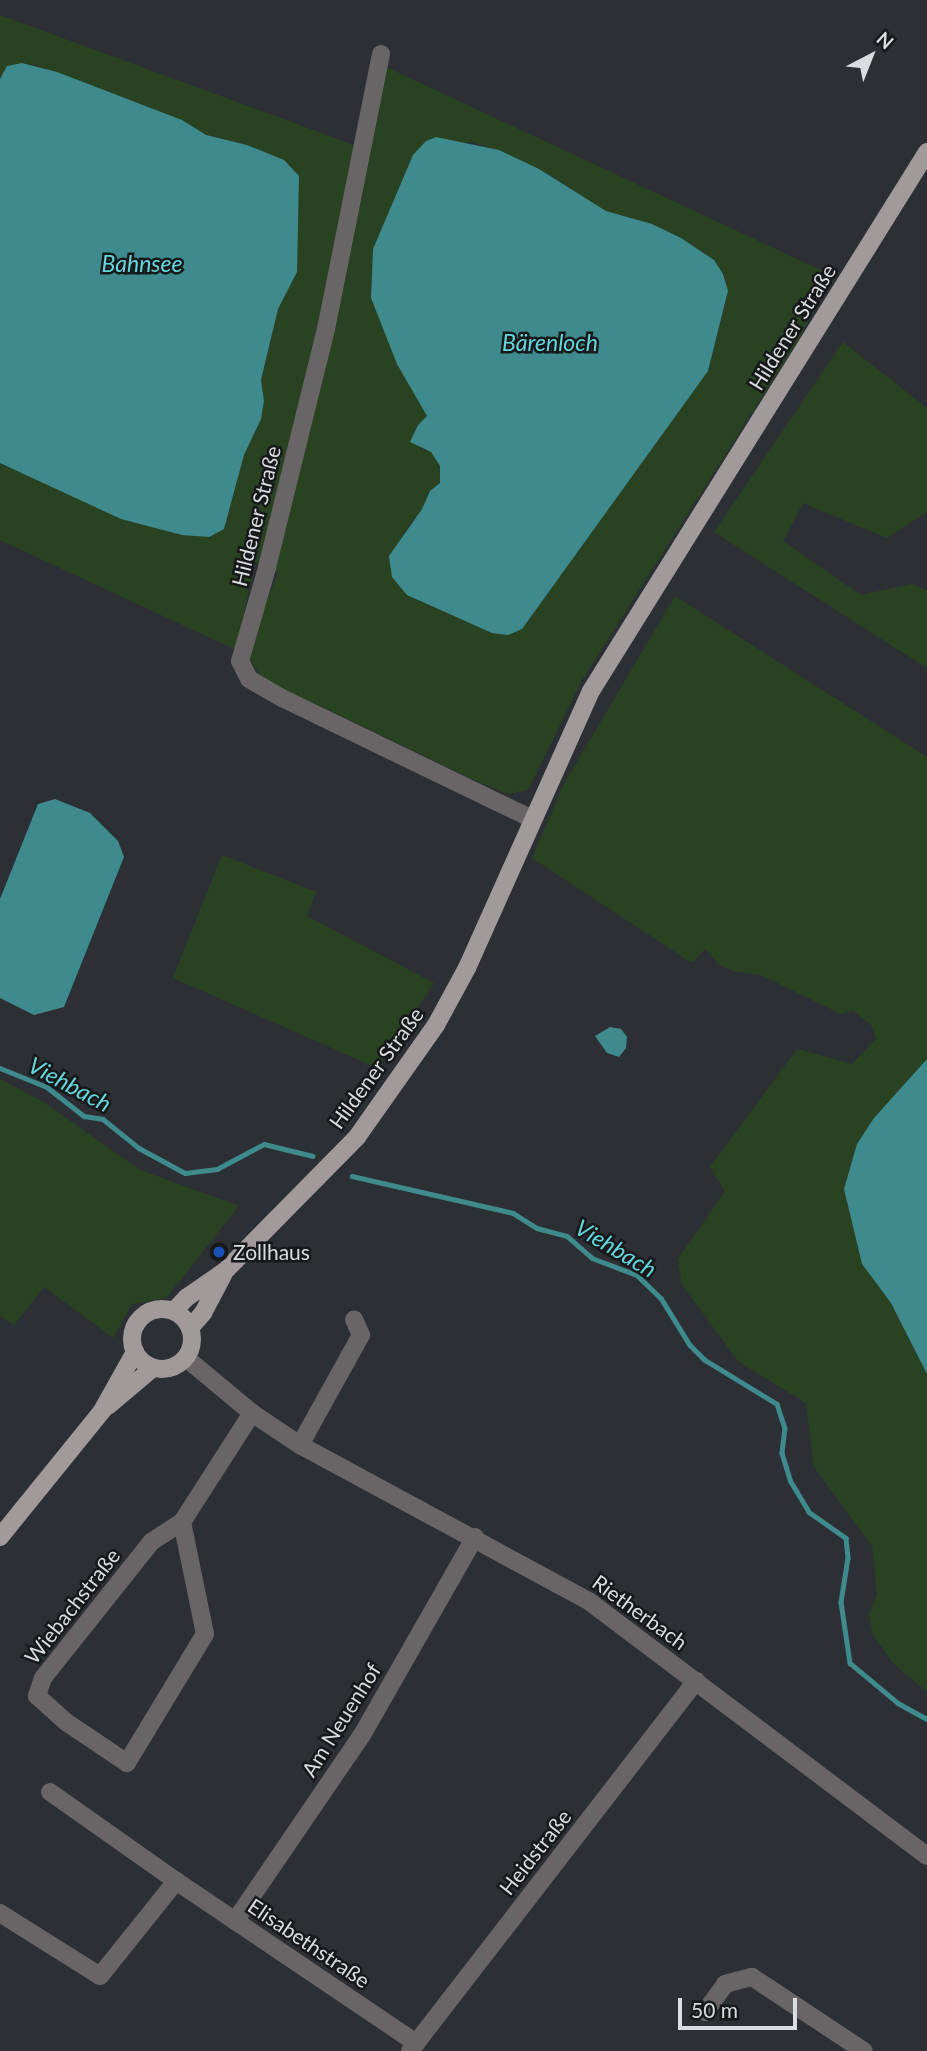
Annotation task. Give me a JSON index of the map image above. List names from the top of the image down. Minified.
{"streets":{"main road":["Hildener Straße"],"street":["Wiebachstraße","Rietherbach","Am Neuenhof","Heidstraße","Elisabethstraße"]},"crossings":[["Hildener Straße","Rietherbach"],["Wiebachstraße","Rietherbach"],["Rietherbach","Am Neuenhof"],["Rietherbach","Heidstraße"],["Am Neuenhof","Elisabethstraße"],["Heidstraße","Elisabethstraße"]],"water":["Bahnsee","Bärenloch","Viehbach"],"places":["Zollhaus"],"scale_bar":"50 m","north":"top right"}
